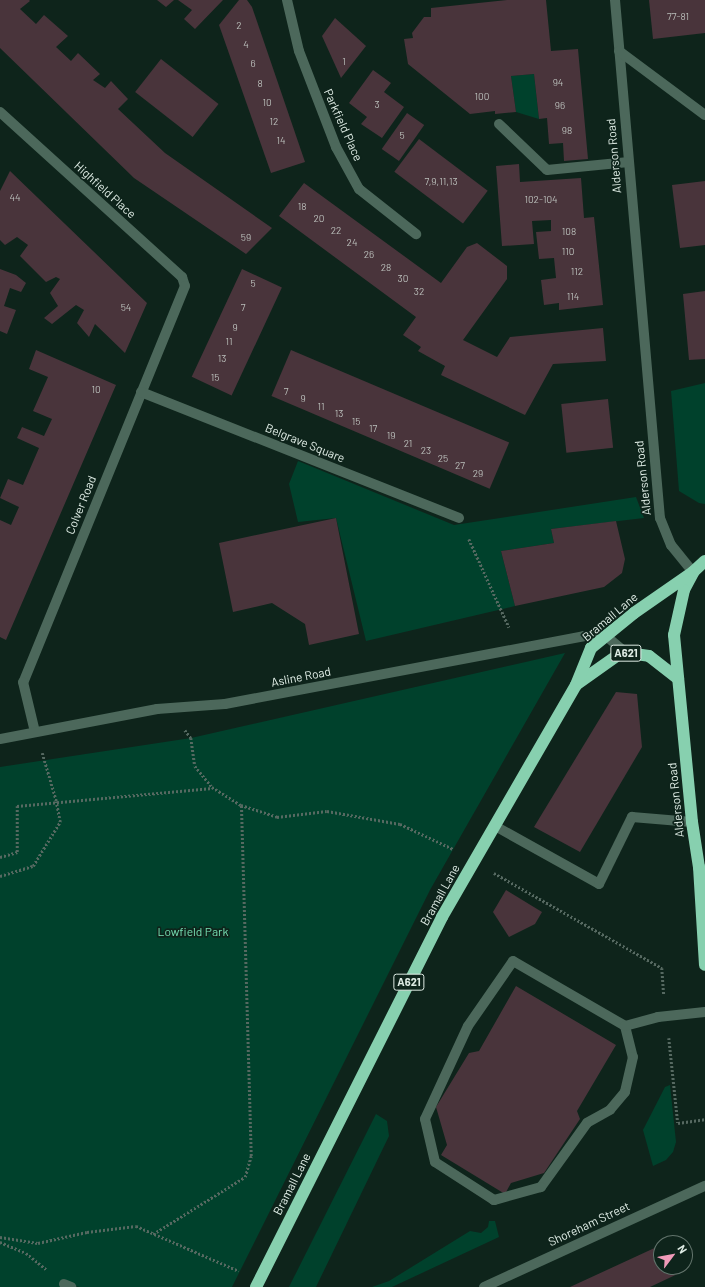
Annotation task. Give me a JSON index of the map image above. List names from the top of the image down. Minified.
{"streets":{"highway":["Alderson Road","Bramall Lane","A621"],"street":["Parkfield Place","Highfield Place","Belgrave Square","Colver Road","Asline Road","Shoreham Street"]},"crossings":[["Alderson Road","Bramall Lane"],["Alderson Road","A621"],["Highfield Place","Colver Road"],["Belgrave Square","Colver Road"],["Colver Road","Asline Road"],["Bramall Lane","A621"],["Bramall Lane","Asline Road"]],"parks":["Lowfield Park"],"house_numbers":["77-81","2","4","1","6","94","8","100","10","3","96","12","98","5","14","7,9,11,13","44","102-104","18","20","22","108","59","24","110","26","28","112","30","5","32","114","54","7","9","11","13","15","10","7","9","11","13","15","17","19","21","23","25","27","29"],"north":"top right"}
